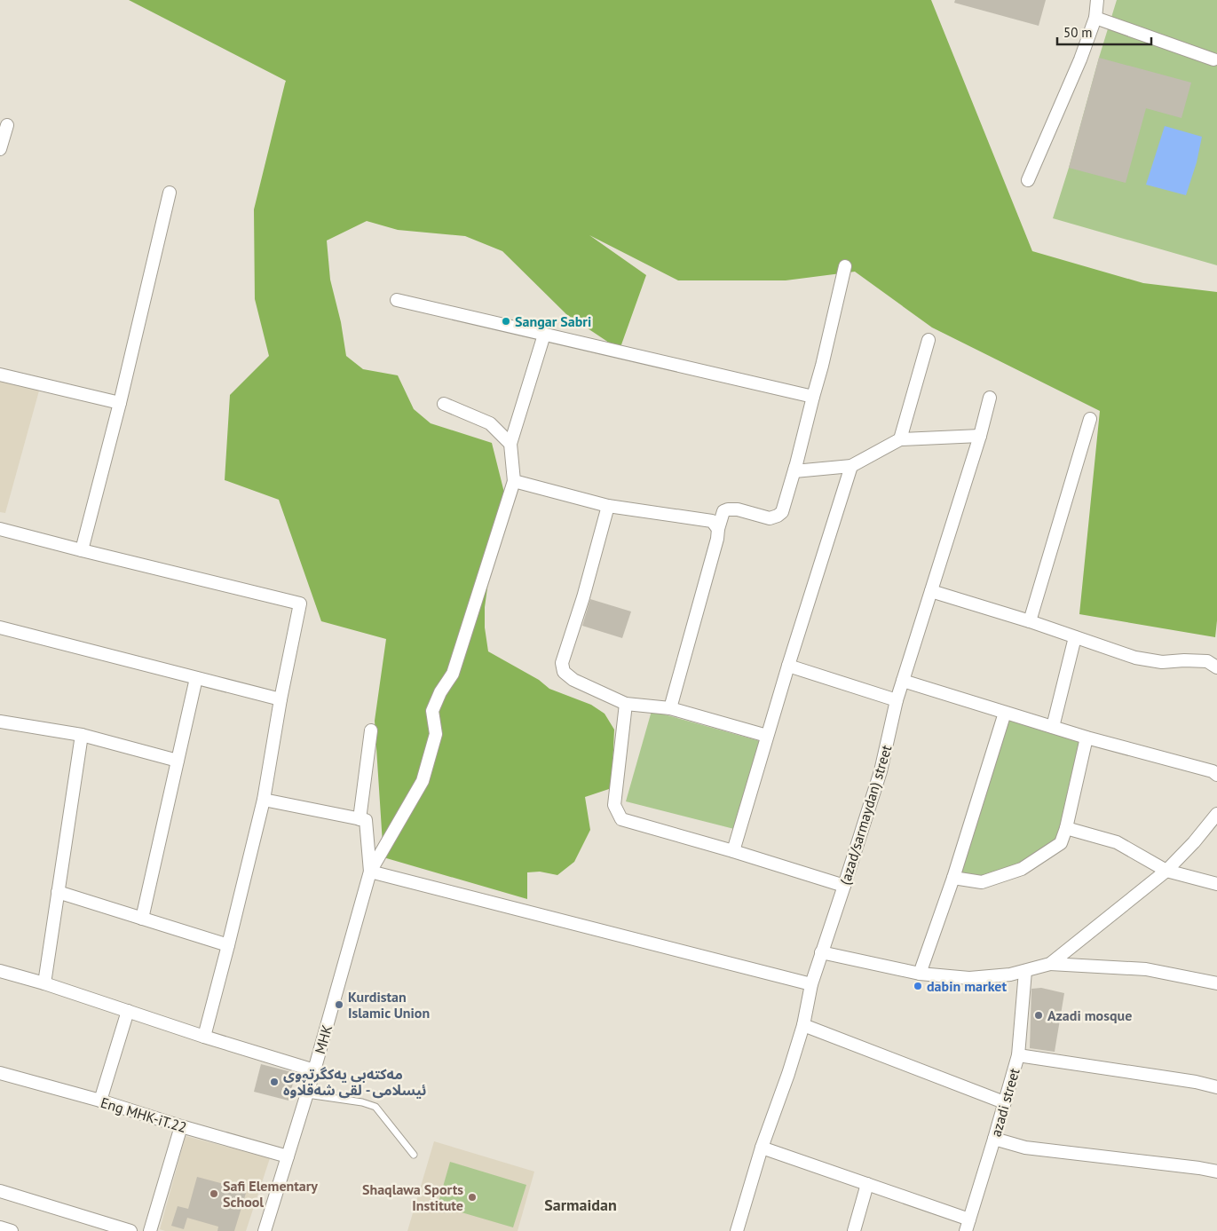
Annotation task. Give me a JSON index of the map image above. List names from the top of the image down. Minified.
{"streets":{"street":["(azad/sarmaydan) street","MHK","azadi street","Eng MHK-iT.22"]},"crossings":[["MHK","Eng MHK-iT.22"]],"districts":["Sarmaidan"],"places":["Sangar Sabri","dabin market","Kurdistan Islamic Union","Azadi mosque","مەکتەبی یەکگرتووی ئیسلامی - لقی شەقڵاوە","Safi Elementary School","Shaqlawa Sports Institute"],"scale_bar":"50 m"}
